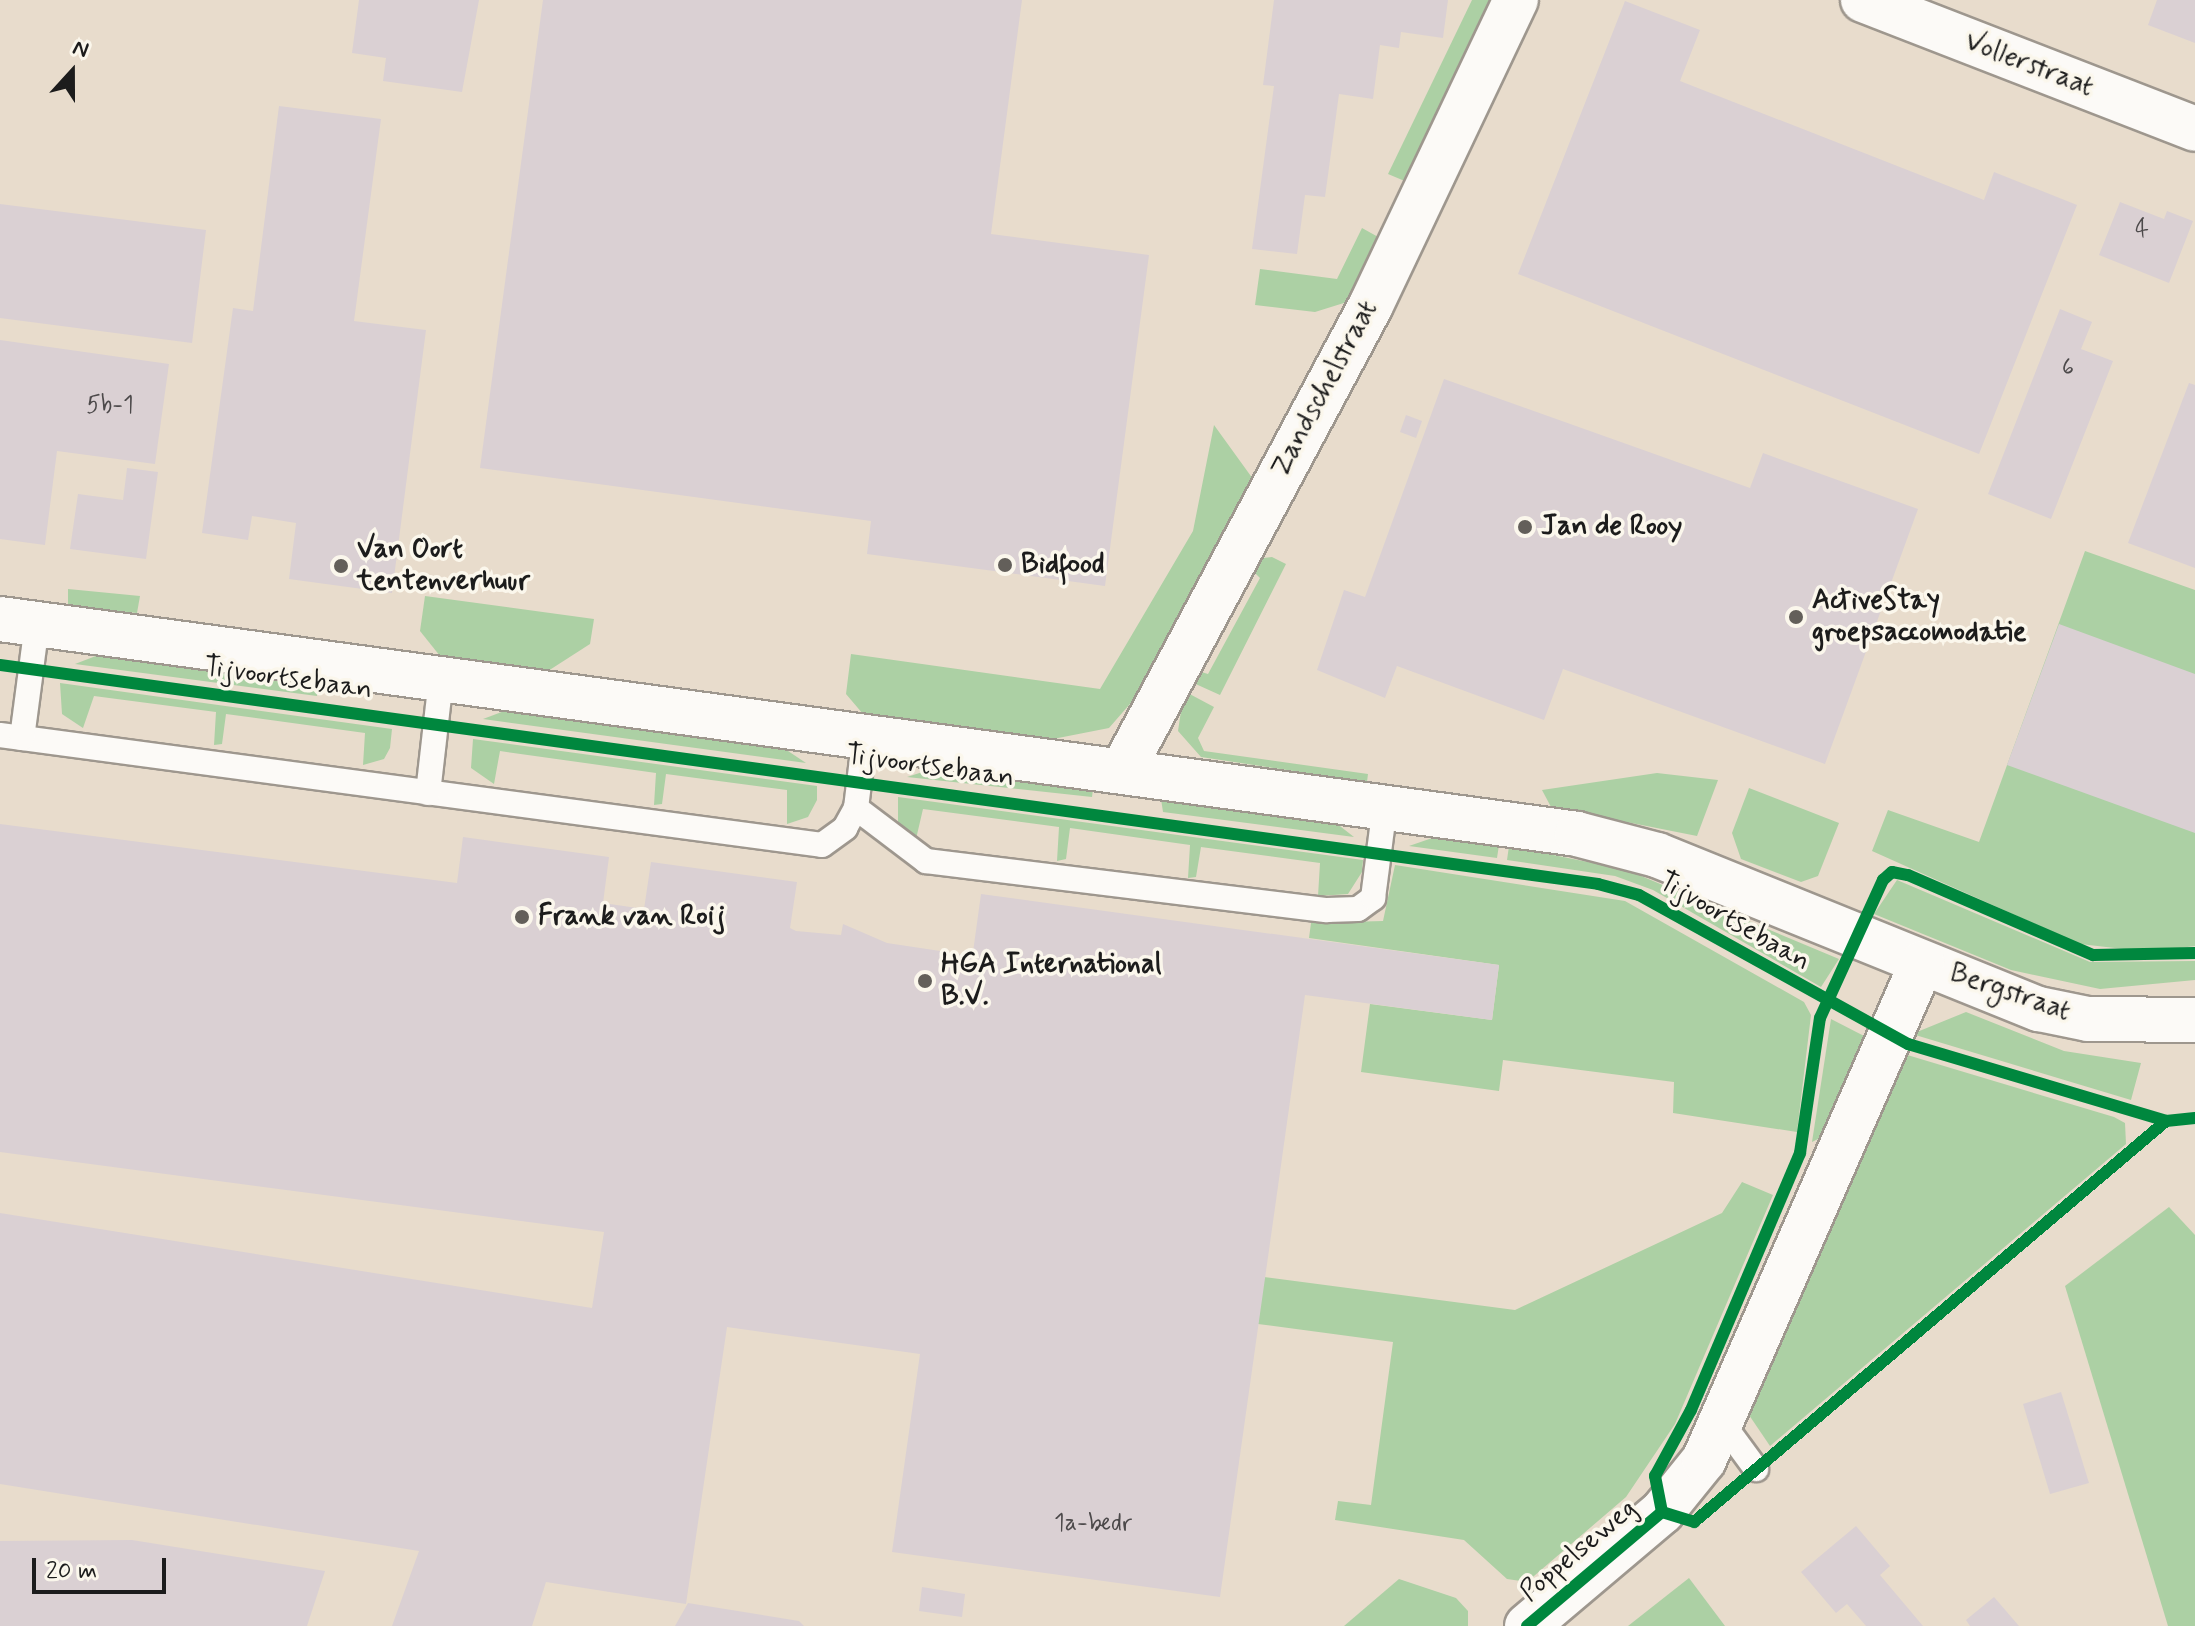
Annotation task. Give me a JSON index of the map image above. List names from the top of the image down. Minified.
{"streets":{"street":["Vollerstraat","Zandschelstraat","Tijvoortsebaan","Bergstraat","Poppelseweg"]},"crossings":[["Zandschelstraat","Tijvoortsebaan"],["Tijvoortsebaan","Bergstraat"],["Tijvoortsebaan","Poppelseweg"],["Bergstraat","Poppelseweg"]],"places":["Jan de Rooy","Bidfood","Van Oort tentenverhuur","ActiveStay groepsaccomodatie","Frank van Roij","HGA International B.V."],"house_numbers":["4","6","5b-1","1a-bedr"],"scale_bar":"20 m","north":"top"}
